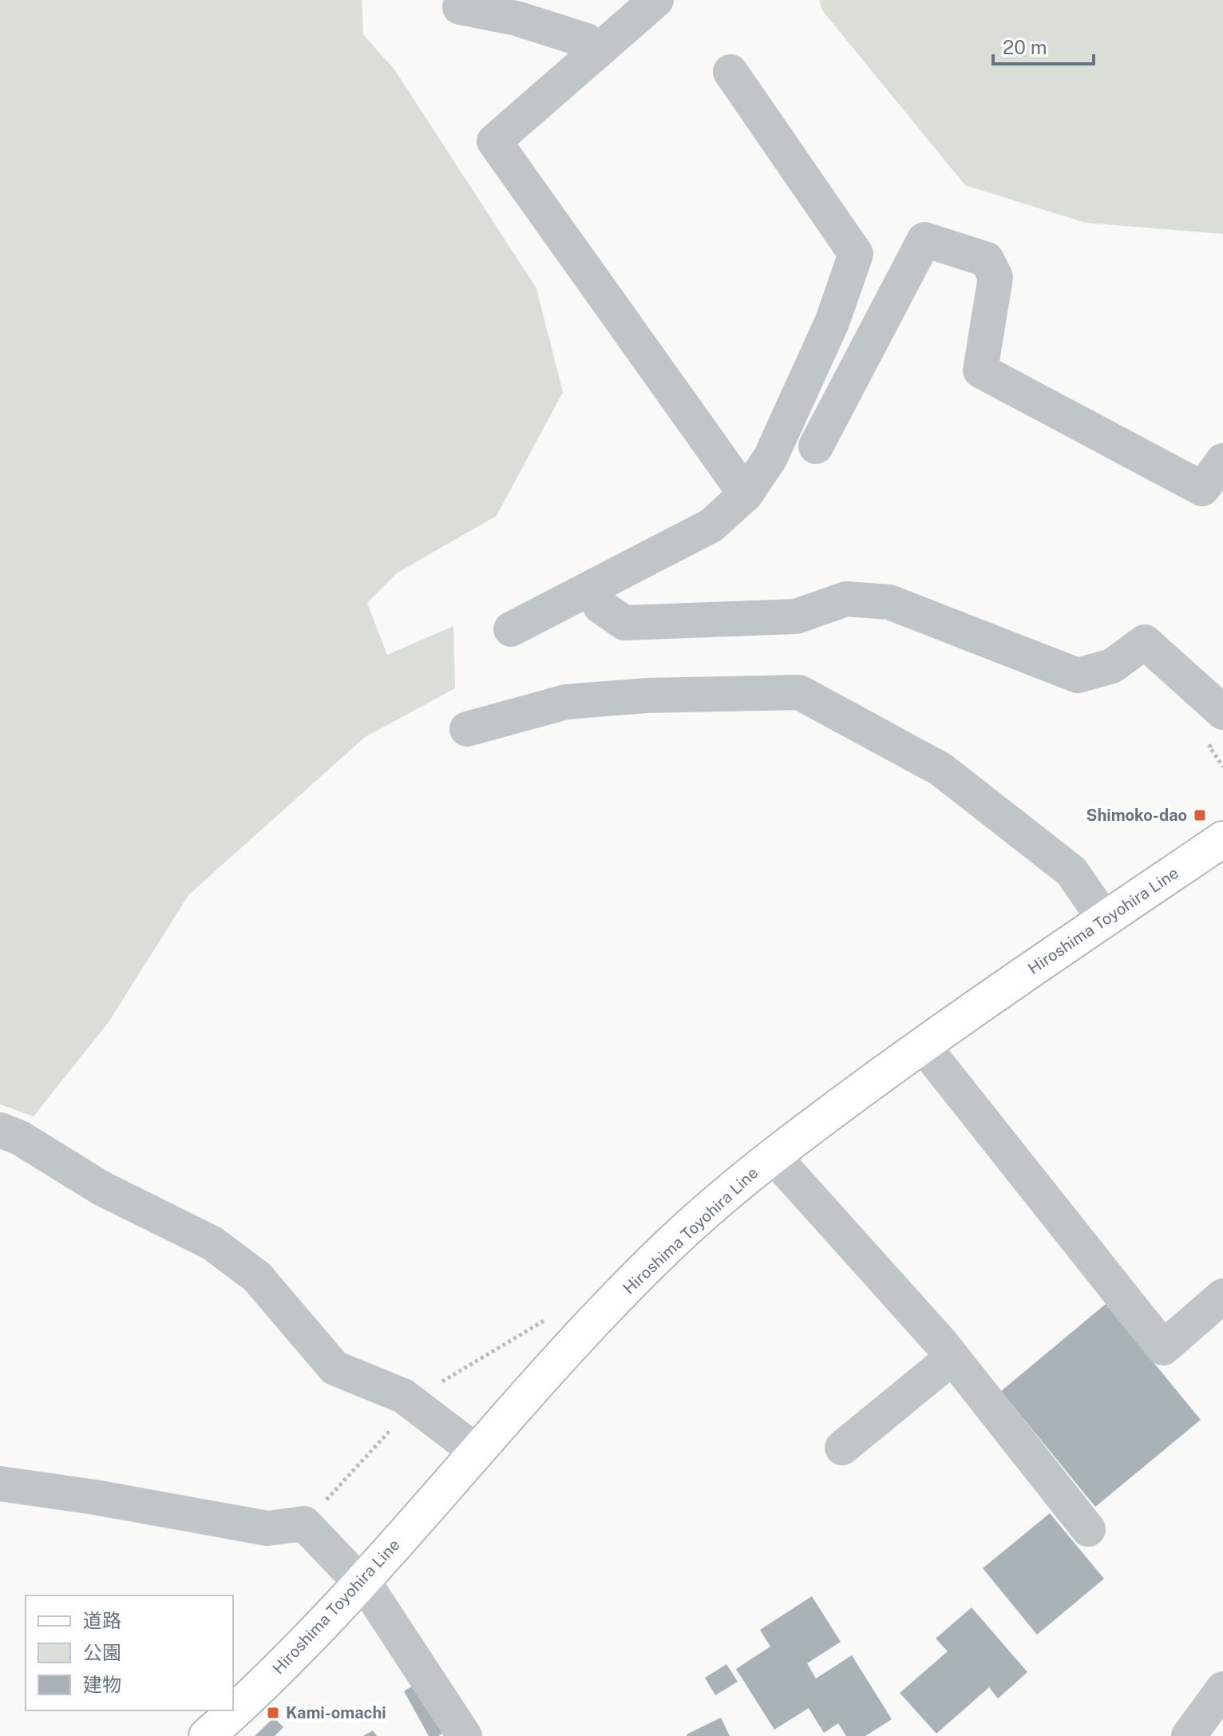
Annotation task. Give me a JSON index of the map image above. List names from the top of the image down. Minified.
{"streets":{"main road":["Hiroshima Toyohira Line"]},"places":{"transit":["Shimoko-dao","Kami-omachi"]},"legend":["道路","公園","建物"],"scale_bar":"20 m"}
